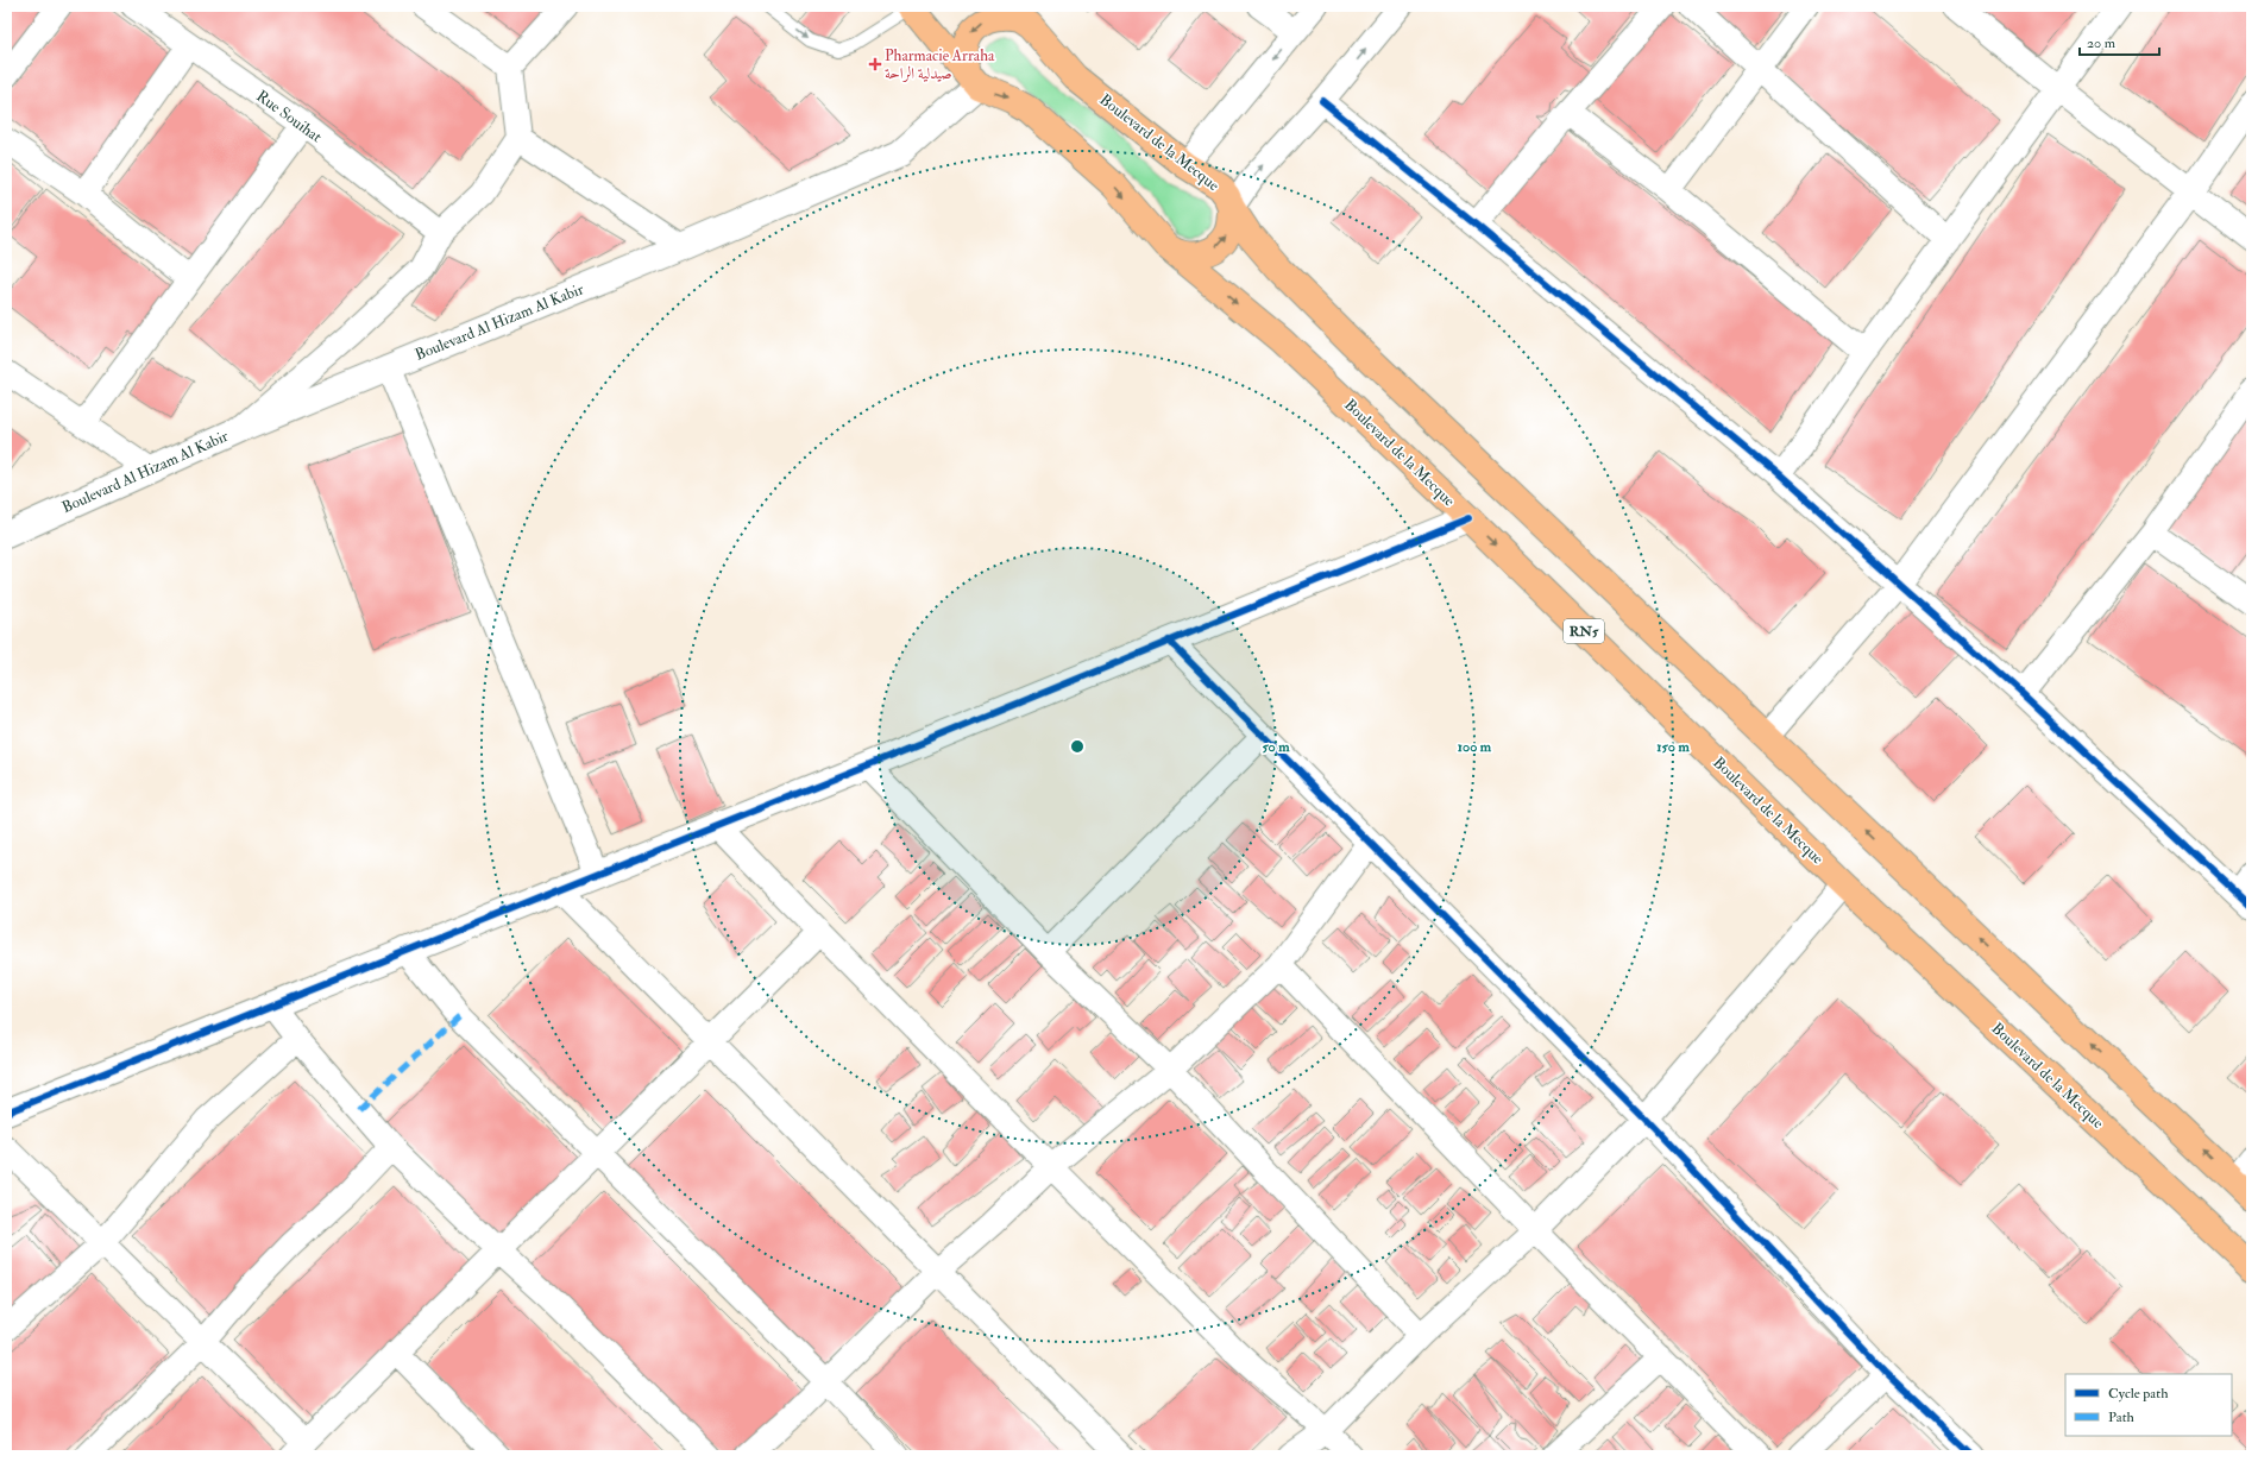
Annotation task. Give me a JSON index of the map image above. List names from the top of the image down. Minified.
{"streets":{"main road":["Boulevard de la Mecque","RN5"],"street":["Rue Souihat","Boulevard Al Hizam Al Kabir"]},"crossings":[["Boulevard de la Mecque","Boulevard Al Hizam Al Kabir"]],"places":{"health":["Pharmacie Arraha صيدلية الراحة"]},"legend":["Cycle path","Path"],"scale_bar":"20 m","rings":["50 m","100 m","150 m"]}
